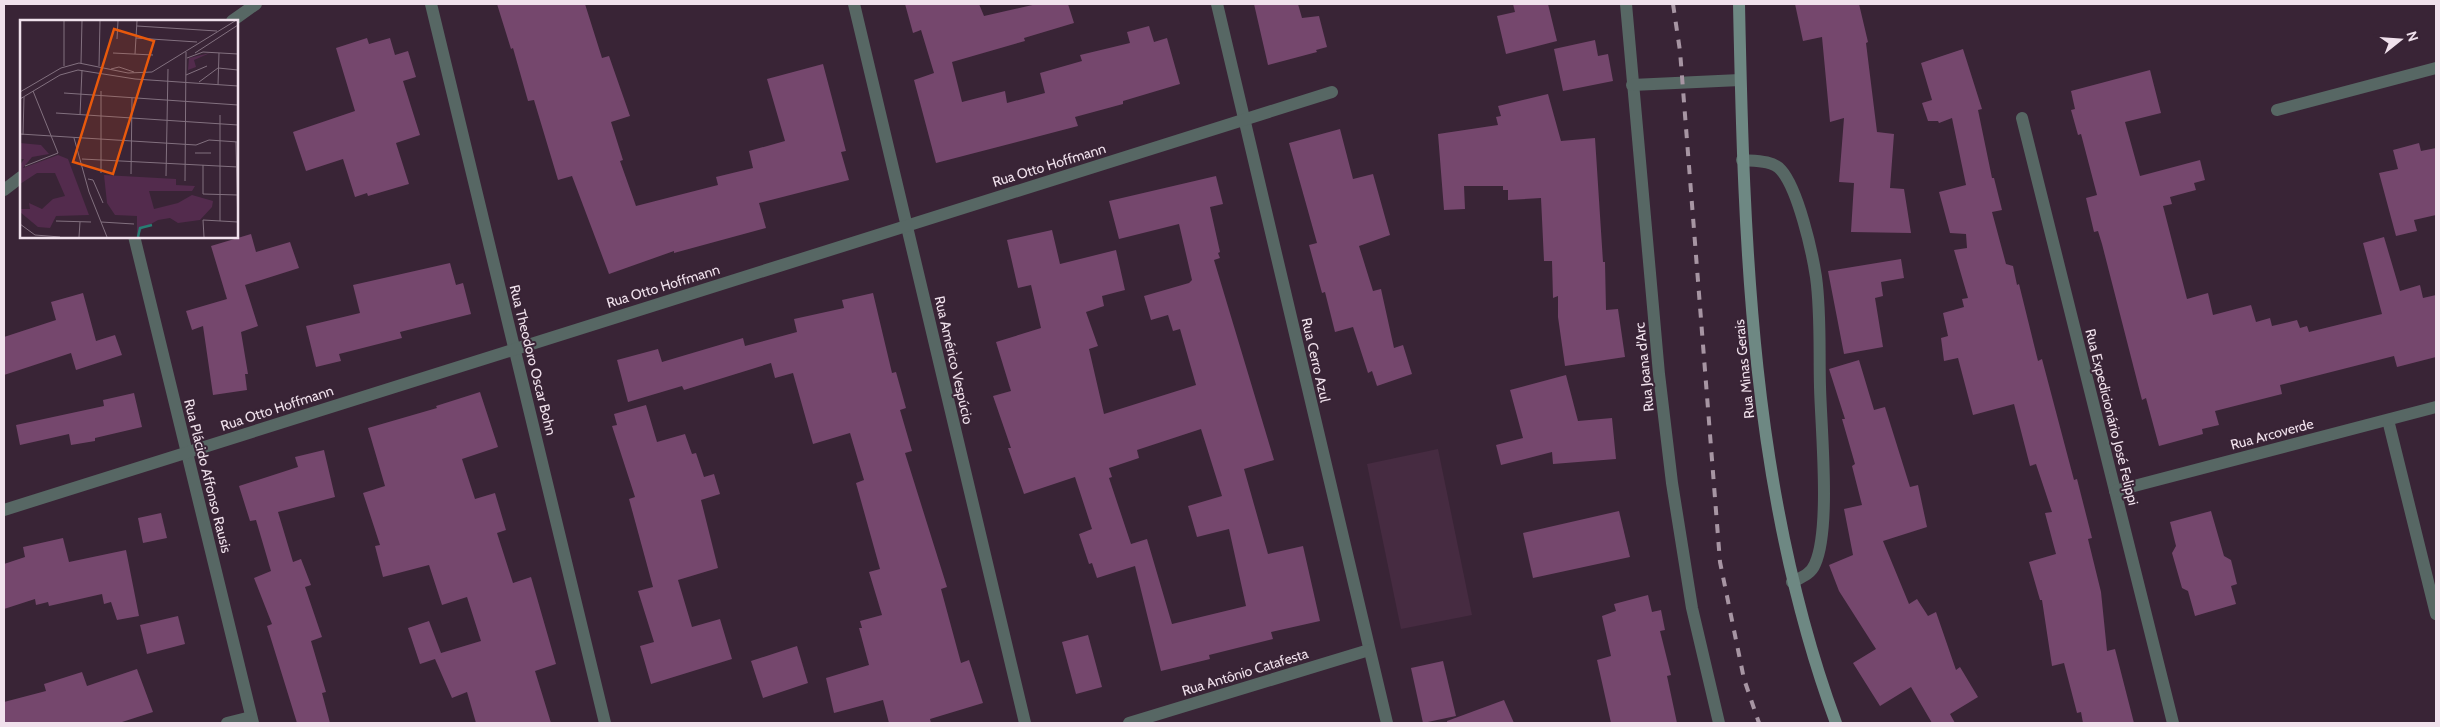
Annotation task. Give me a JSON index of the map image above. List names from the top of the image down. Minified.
{"streets":{"main road":["Rua Minas Gerais"],"street":["Rua Otto Hoffmann","Rua Theodoro Oscar Bohn","Rua Américo Vespúcio","Rua Cerro Azul","Rua Joana d'Arc","Rua Expedicionário José Felippi","Rua Arcoverde","Rua Plácido Affonso Rausis","Rua Antônio Catafesta"]},"crossings":[["Rua Otto Hoffmann","Rua Theodoro Oscar Bohn"],["Rua Otto Hoffmann","Rua Américo Vespúcio"],["Rua Otto Hoffmann","Rua Cerro Azul"],["Rua Otto Hoffmann","Rua Plácido Affonso Rausis"],["Rua Cerro Azul","Rua Antônio Catafesta"],["Rua Expedicionário José Felippi","Rua Arcoverde"]],"north":"right"}
